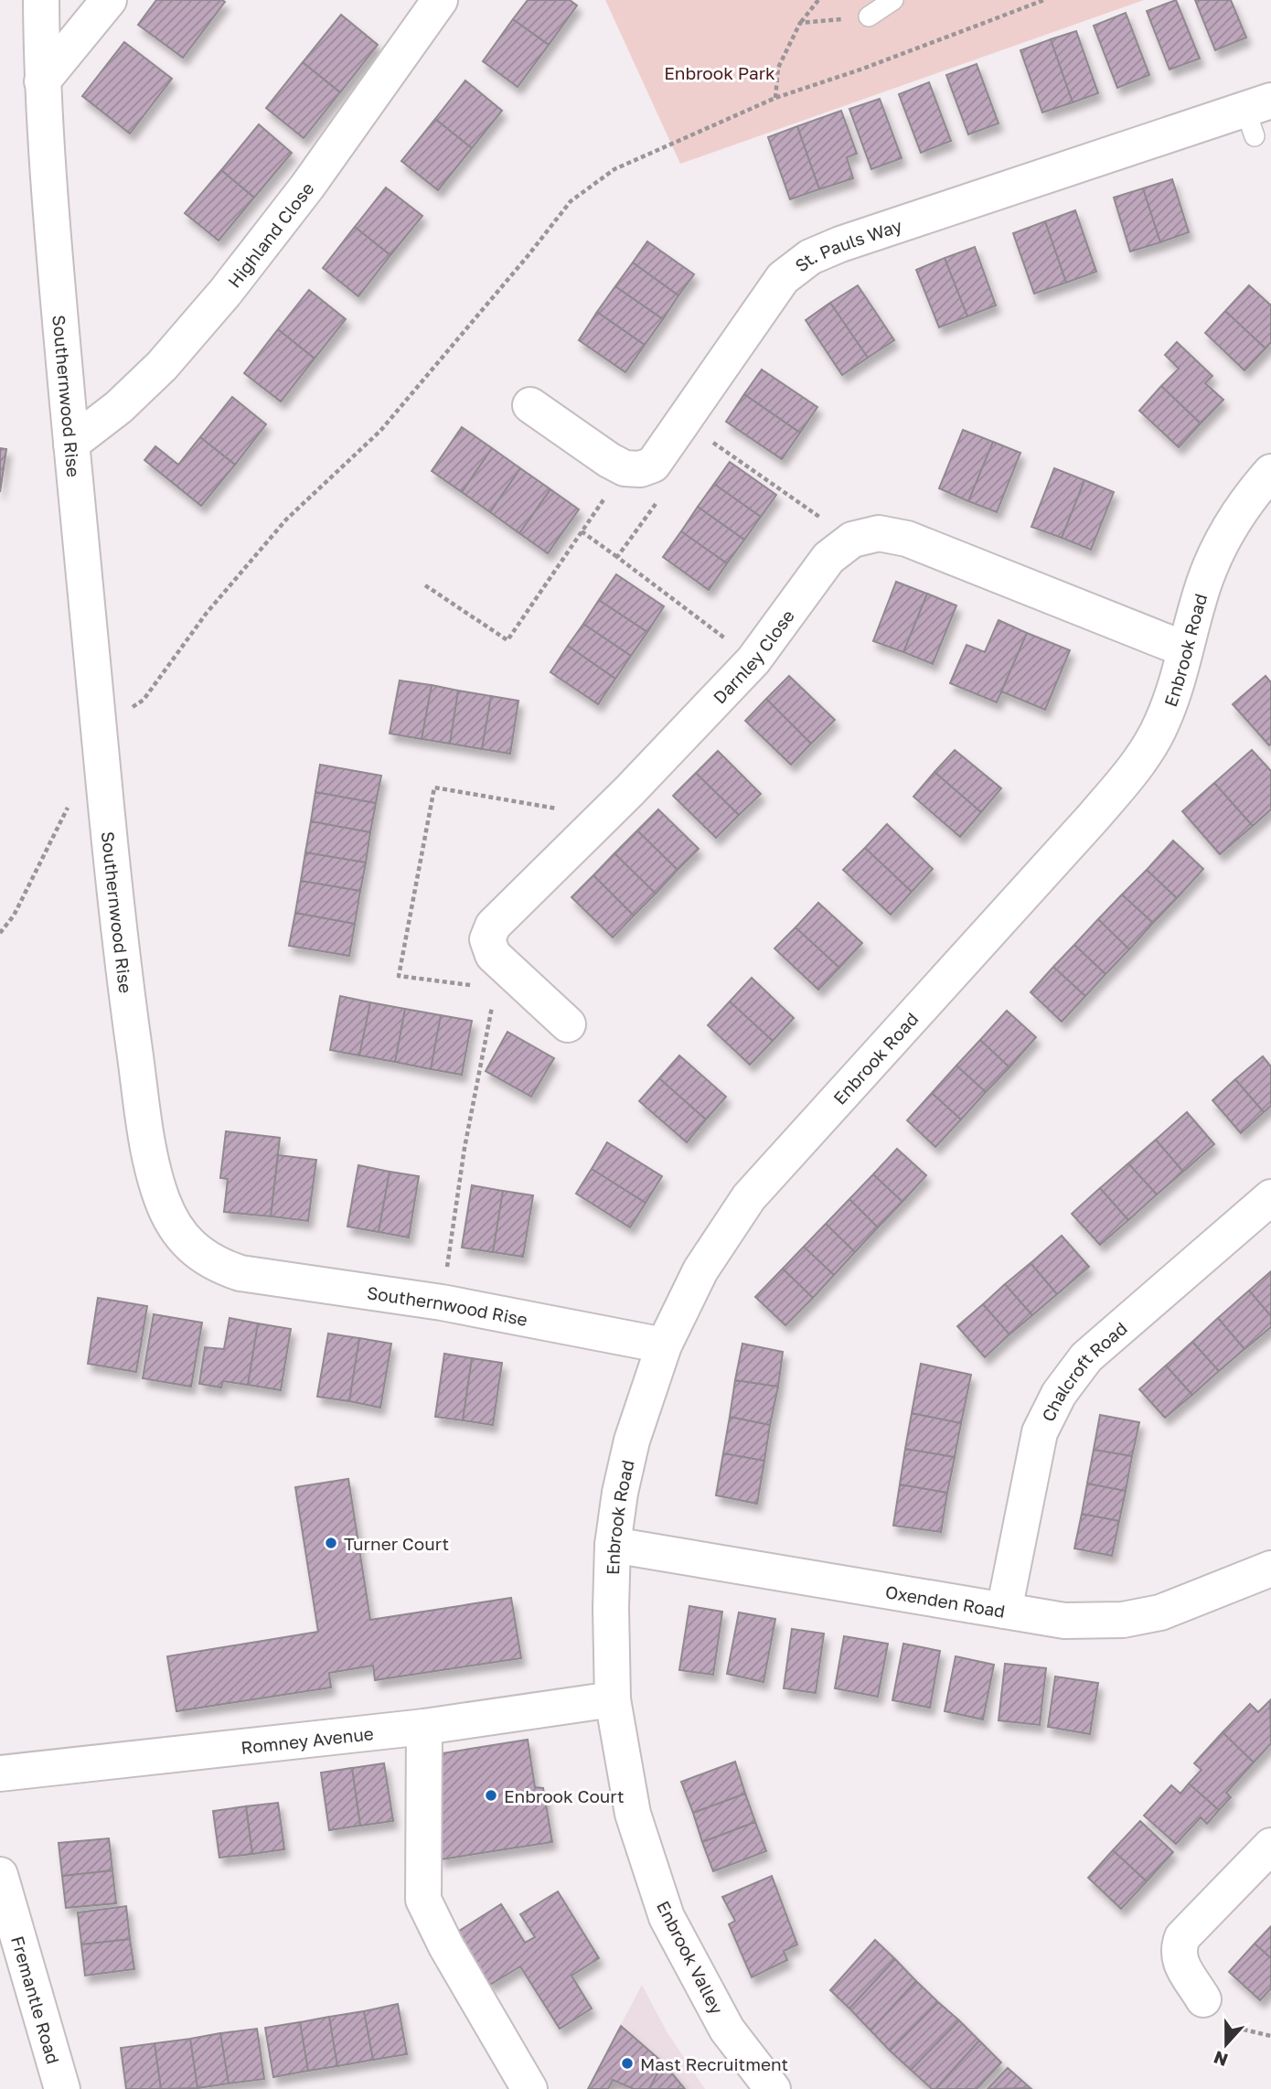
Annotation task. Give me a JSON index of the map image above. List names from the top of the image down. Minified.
{"streets":{"street":["Highland Close","St. Pauls Way","Southernwood Rise","Enbrook Road","Darnley Close","Chalcroft Road","Oxenden Road","Romney Avenue","Enbrook Valley","Fremantle Road"]},"crossings":[["Highland Close","Southernwood Rise"],["Southernwood Rise","Enbrook Road"],["Enbrook Road","Darnley Close"],["Enbrook Road","Oxenden Road"],["Enbrook Road","Romney Avenue"],["Enbrook Road","Enbrook Valley"],["Chalcroft Road","Oxenden Road"],["Romney Avenue","Enbrook Valley"]],"parks":["Enbrook Park"],"places":["Turner Court","Enbrook Court","Mast Recruitment"],"north":"bottom"}
